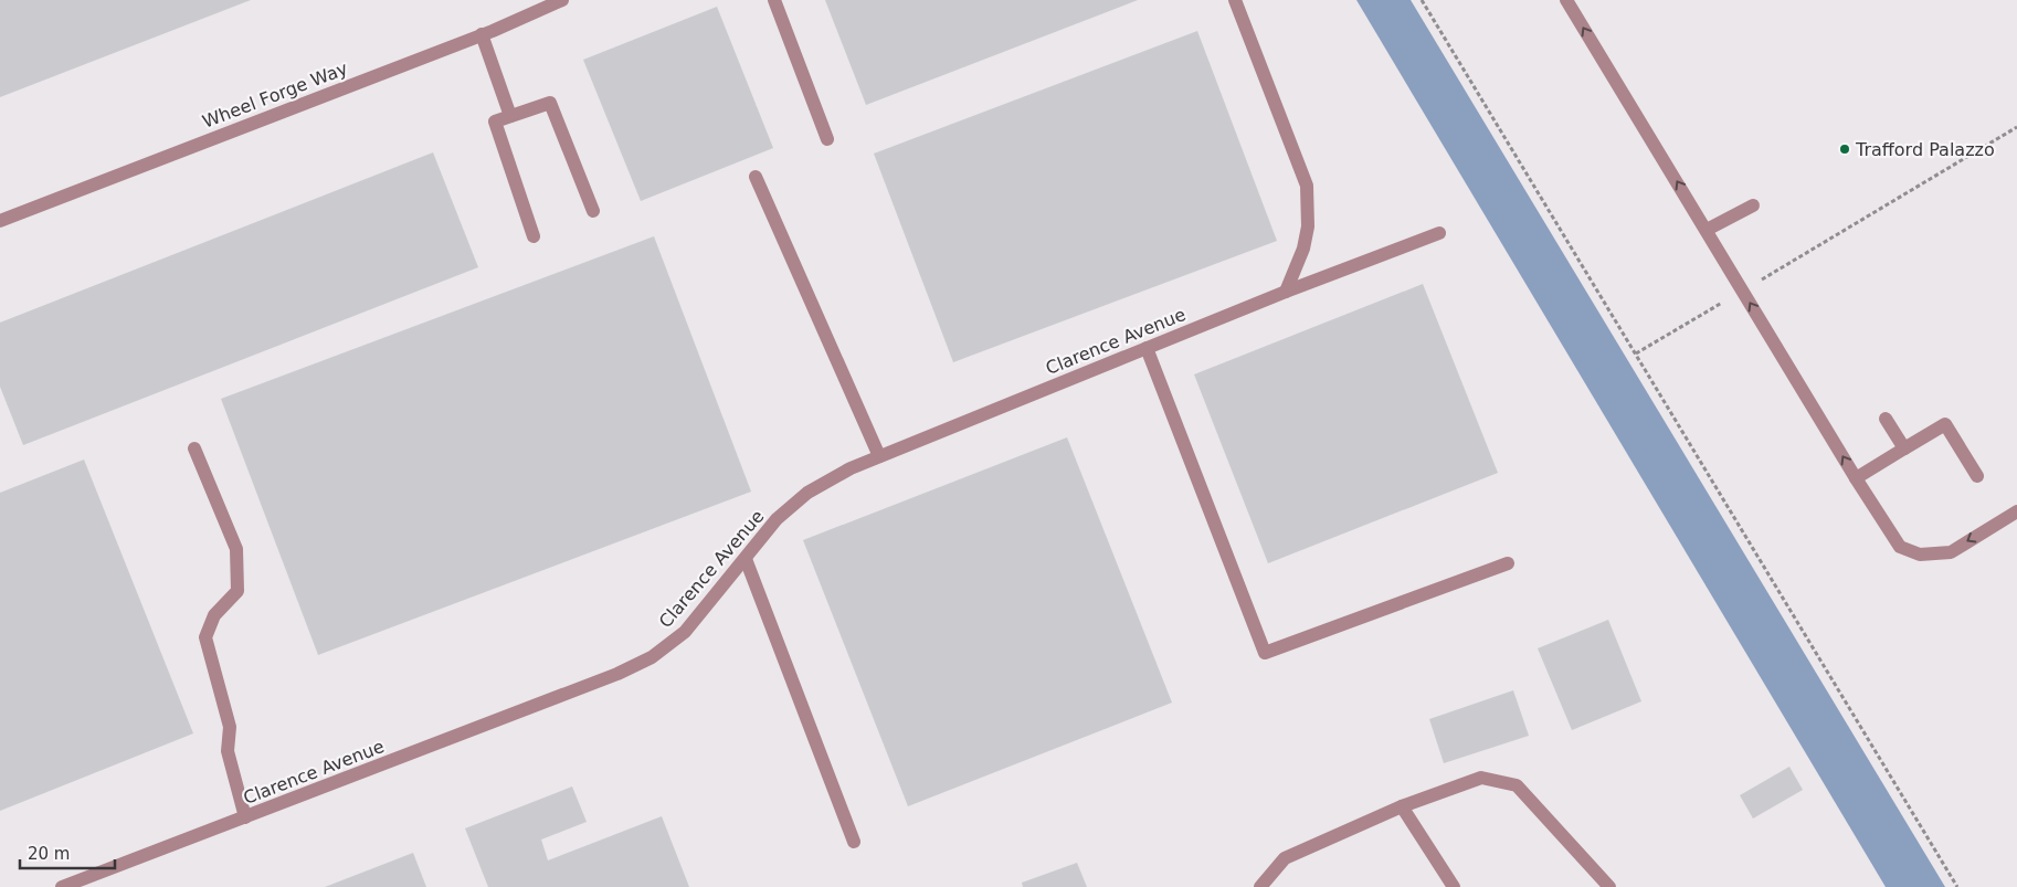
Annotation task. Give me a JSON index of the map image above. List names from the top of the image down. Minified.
{"streets":{"street":["Wheel Forge Way","Clarence Avenue"]},"places":["Trafford Palazzo"],"scale_bar":"20 m"}
